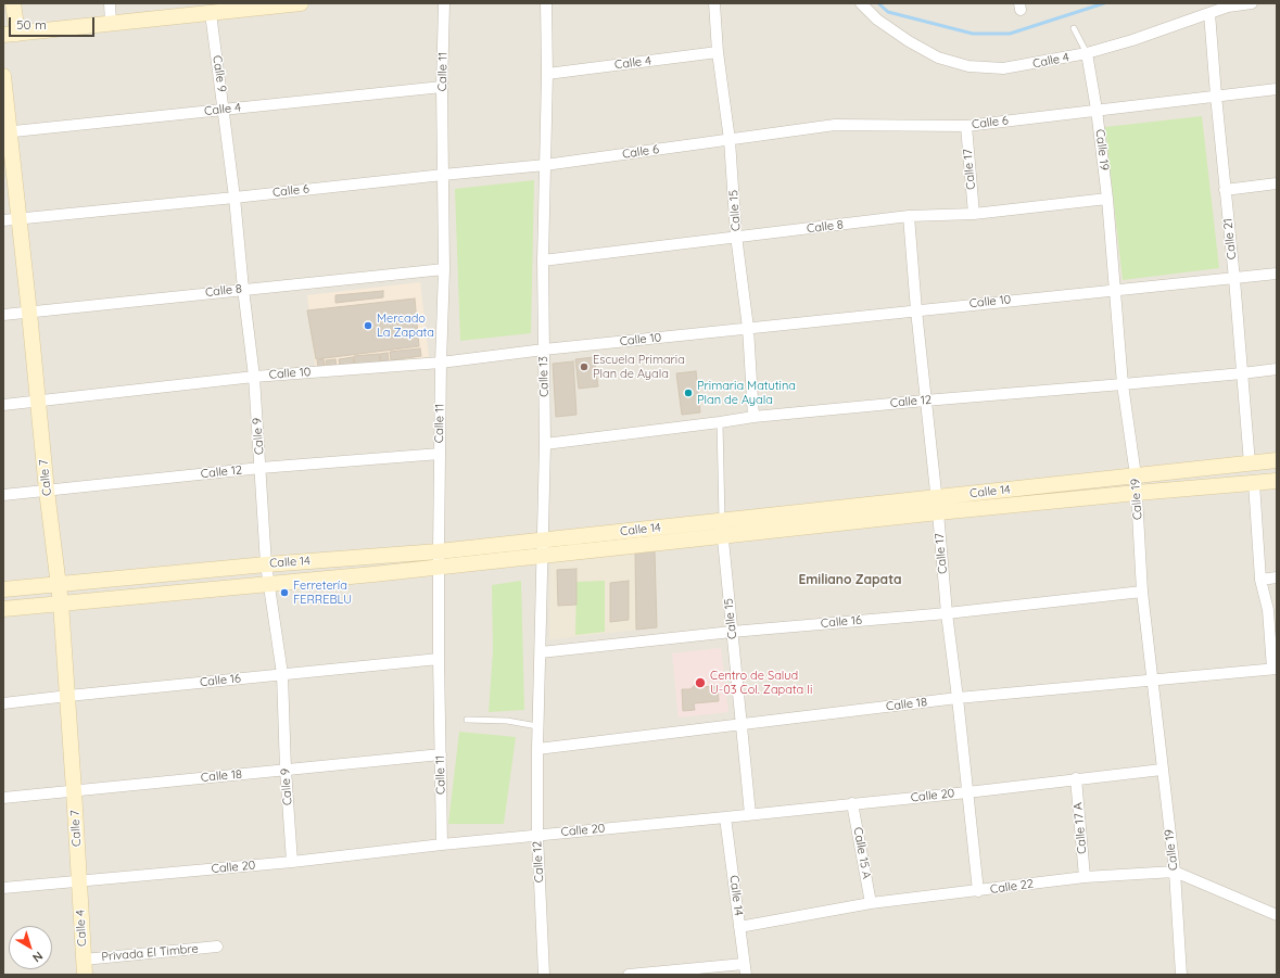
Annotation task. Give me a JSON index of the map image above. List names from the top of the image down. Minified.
{"streets":{"main road":["Calle 4","Calle 7","Calle 14"],"street":["Calle 11","Calle 9","Calle 6","Calle 19","Calle 17","Calle 15","Calle 8","Calle 21","Calle 10","Calle 13","Calle 12","Calle 16","Calle 18","Calle 20","Calle 17 A","Calle 15 A","Calle 22","Privada El Timbre"]},"crossings":[["Calle 4","Calle 11"],["Calle 4","Calle 9"],["Calle 4","Calle 19"],["Calle 4","Calle 15"],["Calle 4","Calle 21"],["Calle 4","Calle 13"],["Calle 4","Calle 7"],["Calle 4","Calle 20"],["Calle 4","Privada El Timbre"],["Calle 11","Calle 6"],["Calle 11","Calle 8"],["Calle 11","Calle 10"],["Calle 11","Calle 12"],["Calle 11","Calle 14"],["Calle 11","Calle 16"],["Calle 11","Calle 18"],["Calle 11","Calle 20"],["Calle 9","Calle 6"],["Calle 9","Calle 8"],["Calle 9","Calle 10"],["Calle 9","Calle 12"],["Calle 9","Calle 14"],["Calle 9","Calle 16"],["Calle 9","Calle 18"],["Calle 9","Calle 20"],["Calle 6","Calle 19"],["Calle 6","Calle 17"],["Calle 6","Calle 15"],["Calle 6","Calle 21"],["Calle 6","Calle 13"],["Calle 6","Calle 7"],["Calle 19","Calle 8"],["Calle 19","Calle 10"],["Calle 19","Calle 12"],["Calle 19","Calle 14"],["Calle 19","Calle 16"],["Calle 19","Calle 18"],["Calle 19","Calle 20"],["Calle 19","Calle 22"],["Calle 17","Calle 8"],["Calle 17","Calle 10"],["Calle 17","Calle 12"],["Calle 17","Calle 14"],["Calle 17","Calle 16"],["Calle 17","Calle 18"],["Calle 17","Calle 20"],["Calle 17","Calle 22"],["Calle 15","Calle 8"],["Calle 15","Calle 10"],["Calle 15","Calle 12"],["Calle 15","Calle 14"],["Calle 15","Calle 16"],["Calle 15","Calle 18"],["Calle 15","Calle 20"],["Calle 8","Calle 13"],["Calle 8","Calle 7"],["Calle 21","Calle 10"],["Calle 21","Calle 12"],["Calle 21","Calle 14"],["Calle 10","Calle 13"],["Calle 10","Calle 7"],["Calle 13","Calle 12"],["Calle 13","Calle 14"],["Calle 13","Calle 16"],["Calle 13","Calle 18"],["Calle 12","Calle 7"],["Calle 12","Calle 18"],["Calle 12","Calle 20"],["Calle 7","Calle 14"],["Calle 7","Calle 16"],["Calle 7","Calle 18"],["Calle 7","Calle 20"],["Calle 14","Calle 20"],["Calle 14","Calle 22"],["Calle 20","Calle 17 A"],["Calle 20","Calle 15 A"],["Calle 17 A","Calle 22"],["Calle 15 A","Calle 22"]],"districts":["Emiliano Zapata"],"places":["Mercado La Zapata","Escuela Primaria Plan de Ayala","Primaria Matutina Plan de Ayala","Ferretería FERREBLU","Centro de Salud U-03 Col. Zapata Ii"],"scale_bar":"50 m","north":"bottom right"}
